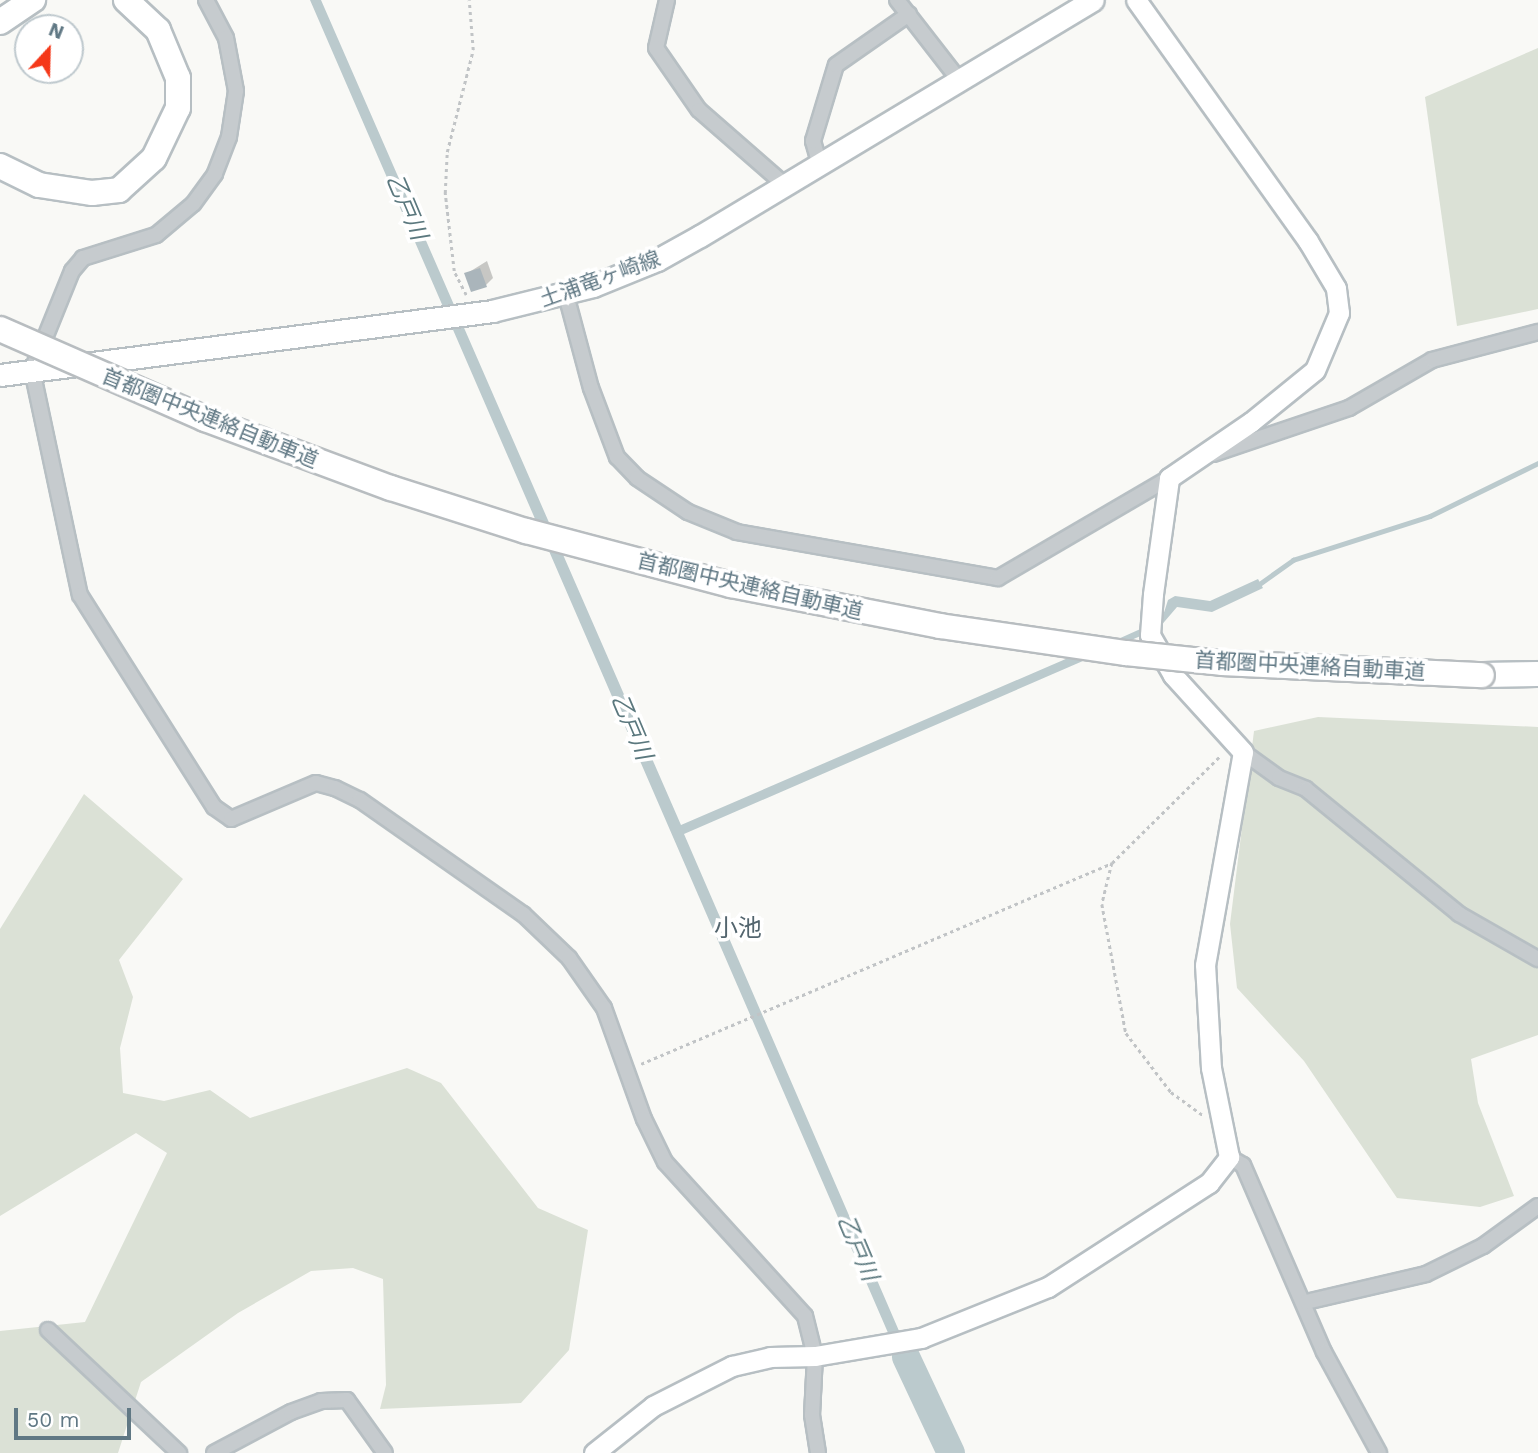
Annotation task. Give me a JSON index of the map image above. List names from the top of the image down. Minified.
{"streets":{"highway":["首都圏中央連絡自動車道"],"main road":["土浦竜ヶ崎線"]},"districts":["小池"],"water":["乙戸川"],"scale_bar":"50 m","north":"top"}
